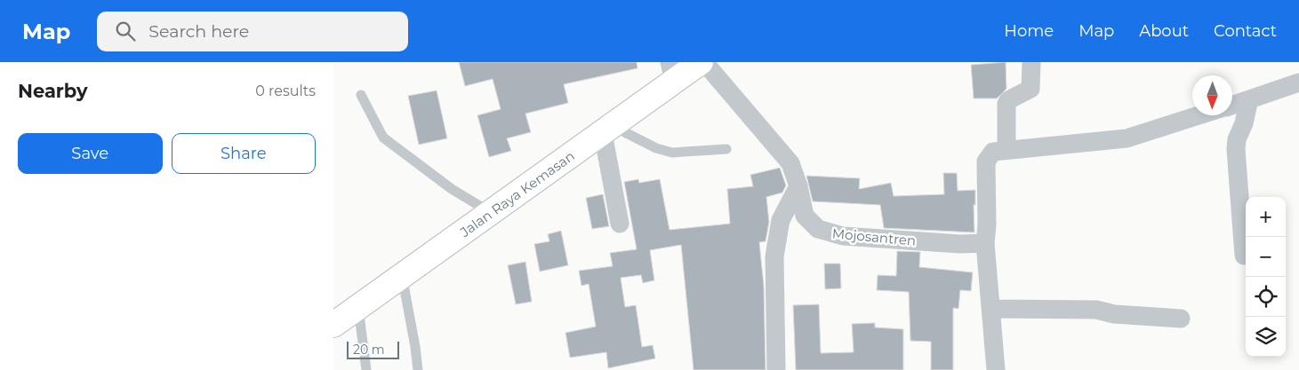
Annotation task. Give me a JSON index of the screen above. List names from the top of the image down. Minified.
{"streets":{"main road":["Jalan Raya Kemasan"],"street":["Mojosantren"]},"scale_bar":"20 m","north":"bottom","page":{"header":"Map","search":"Search here","nav":["Home","Map","About","Contact"],"heading":["Nearby","0 results"],"buttons":["Save","Share"],"map_buttons":["+","−"],"scale":"20 m"}}
